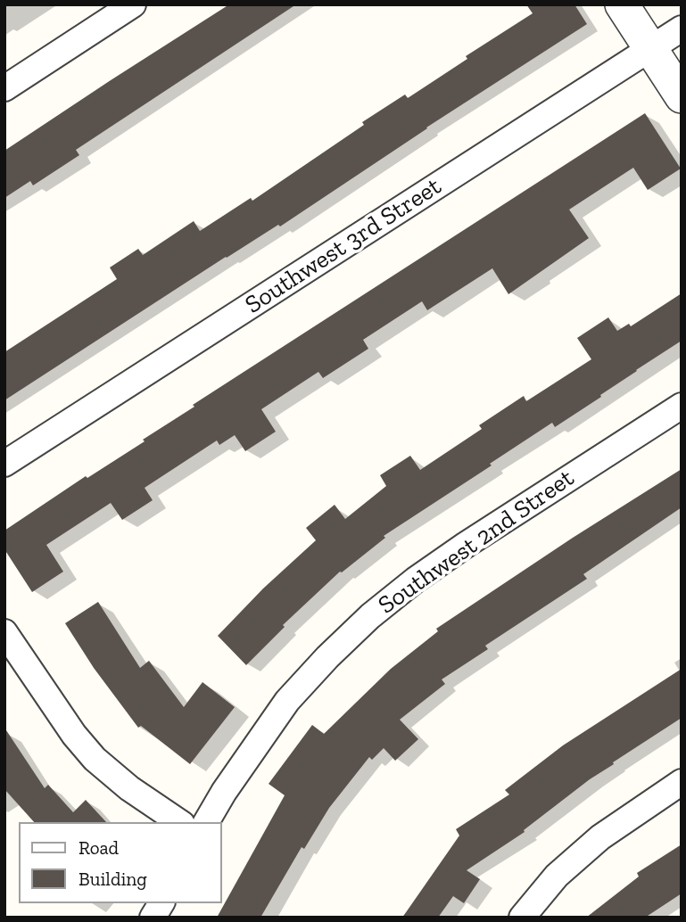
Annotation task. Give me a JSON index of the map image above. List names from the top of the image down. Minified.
{"streets":{"street":["Southwest 3rd Street","Southwest 2nd Street"]},"legend":["Road","Building"]}
